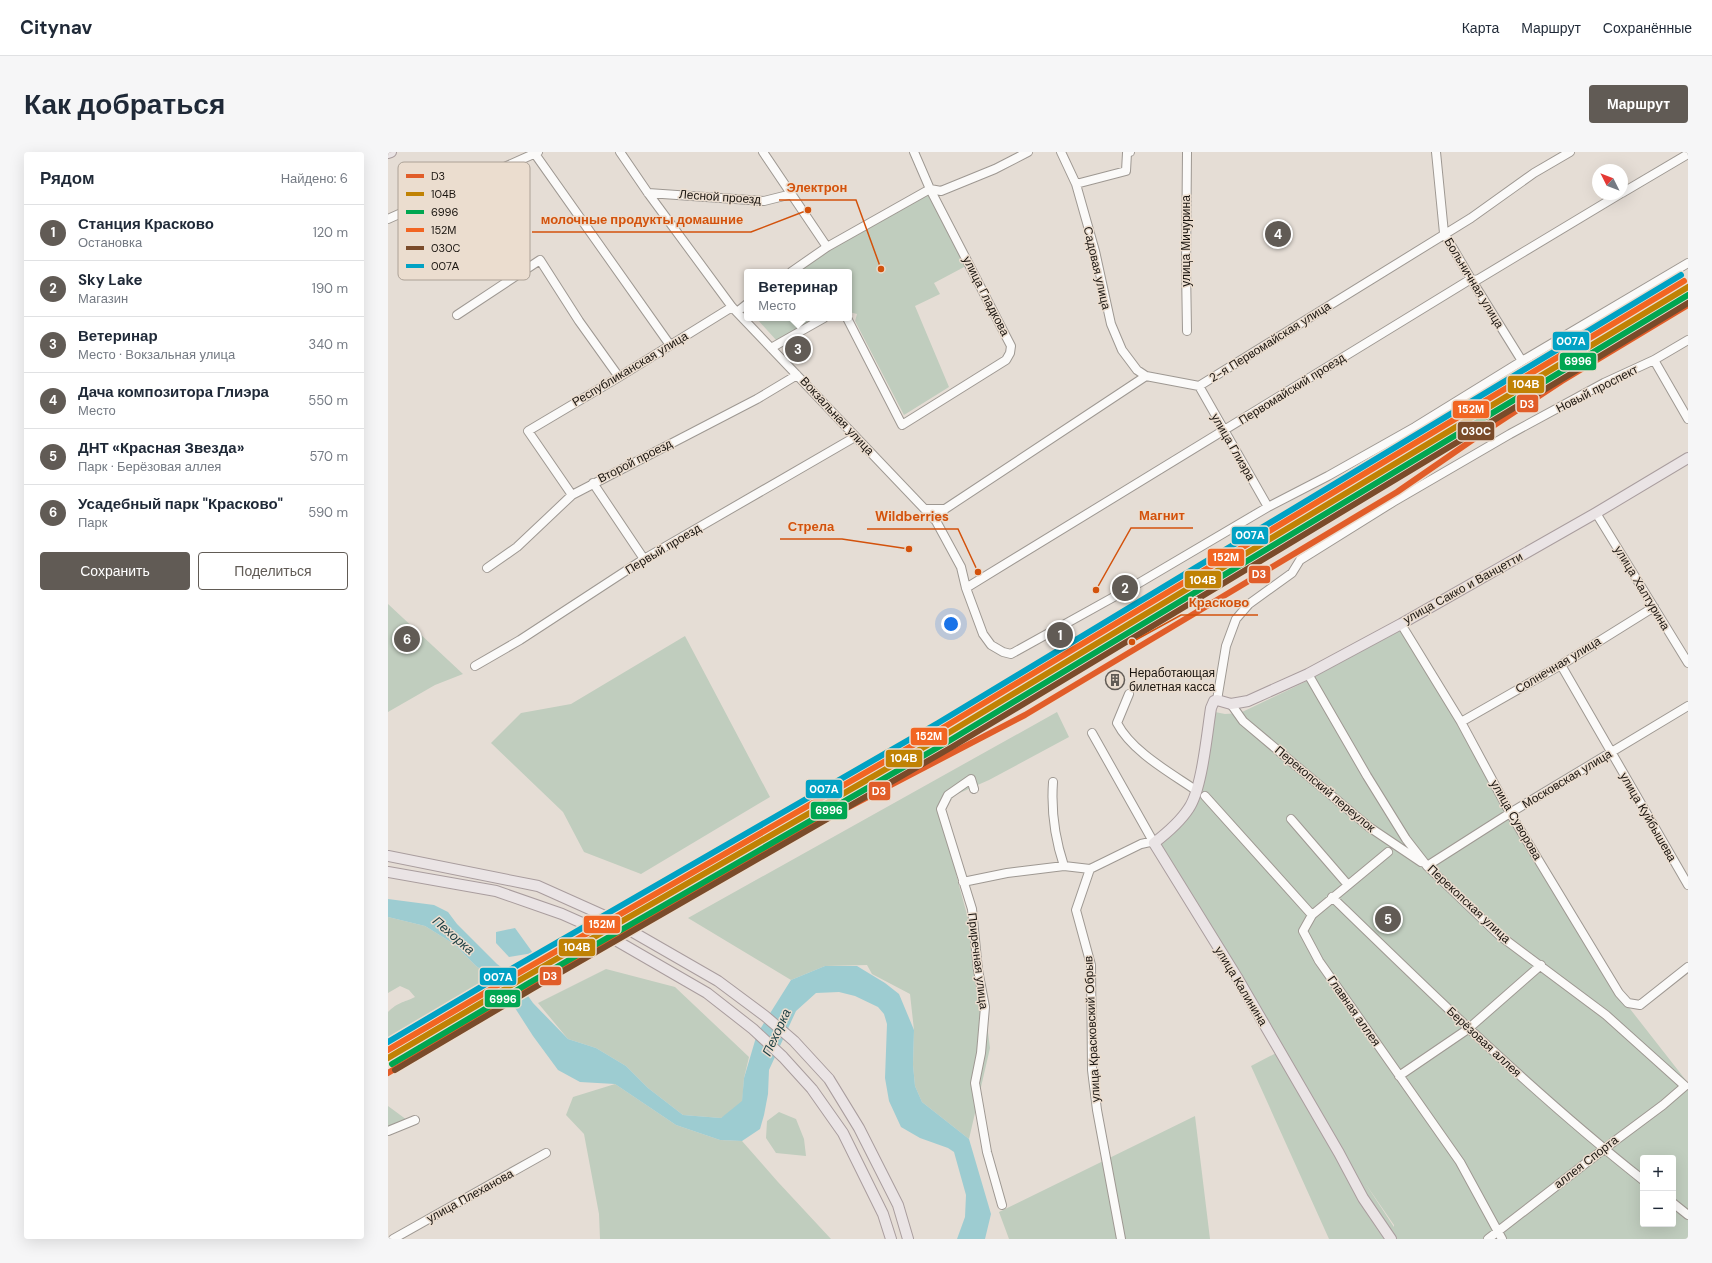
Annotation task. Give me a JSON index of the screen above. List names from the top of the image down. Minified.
{"streets":{"main road":["улица Сакко и Ванцетти","улица Калинина"],"street":["Лесной проезд","улица Мичурина","Садовая улица","Больничная улица","улица Гладкова","2-я Первомайская улица","Республиканская улица","Первомайский проезд","Новый проспект","Вокзальная улица","улица Глиэра","Второй проезд","Первый проезд","улица Халтурина","Солнечная улица","Московская улица","Перекопский переулок","улица Куйбышева","улица Суворова","Перекопская улица","Приречная улица","Главная аллея","улица Красковский Обрыв","Берёзовая аллея","аллея Спорта","улица Плеханова"]},"crossings":[["Лесной проезд","Вокзальная улица"],["Садовая улица","2-я Первомайская улица"],["Больничная улица","2-я Первомайская улица"],["Больничная улица","Первомайский проезд"],["2-я Первомайская улица","улица Глиэра"],["Республиканская улица","Вокзальная улица"],["Республиканская улица","Второй проезд"],["Первомайский проезд","Вокзальная улица"],["Первомайский проезд","улица Глиэра"],["Вокзальная улица","улица Глиэра"],["Вокзальная улица","Второй проезд"],["Вокзальная улица","Первый проезд"],["улица Сакко и Ванцетти","улица Халтурина"],["улица Сакко и Ванцетти","Перекопский переулок"],["улица Сакко и Ванцетти","улица Суворова"],["улица Сакко и Ванцетти","Перекопская улица"],["улица Халтурина","Солнечная улица"],["Солнечная улица","улица Куйбышева"],["Солнечная улица","улица Суворова"],["Московская улица","Перекопский переулок"],["Московская улица","улица Куйбышева"],["Московская улица","улица Суворова"],["Московская улица","Перекопская улица"],["Перекопский переулок","Перекопская улица"],["Перекопская улица","аллея Спорта"],["Главная аллея","аллея Спорта"],["Берёзовая аллея","аллея Спорта"]],"water":["Пехорка"],"places":{"other":["молочные продукты домашние","Электрон","Стрела","Wildberries","Магнит","Красково"],"building":["Неработающая билетная касса"]},"lines":["transit line 007А","transit line 152М","transit line 104В","transit line 6996","transit line 030C","transit line D3"],"legend":["D3","104В","6996","152М","030C","007А"],"north":"top left","page":{"header":"Citynav","nav":["Карта","Маршрут","Сохранённые"],"buttons":["Маршрут",["Сохранить","Поделиться"]],"title":"Как добраться","heading":["Рядом","Найдено: 6"],"list":[{"mark":"1","name":"Станция Красково","note":"Остановка","value":"120 m"},{"mark":"2","name":"Sky Lake","note":"Магазин","value":"190 m"},{"mark":"3","name":"Ветеринар","note":"Место · Вокзальная улица","value":"340 m"},{"mark":"4","name":"Дача композитора Глиэра","note":"Место","value":"550 m"},{"mark":"5","name":"ДНТ «Красная Звезда»","note":"Парк · Берёзовая аллея","value":"570 m"},{"mark":"6","name":"Усадебный парк \"Красково\"","note":"Парк","value":"590 m"}],"pins":["4","3","2","1","6","5"],"popup":["Ветеринар","Место"],"map_buttons":["+","−"]}}
